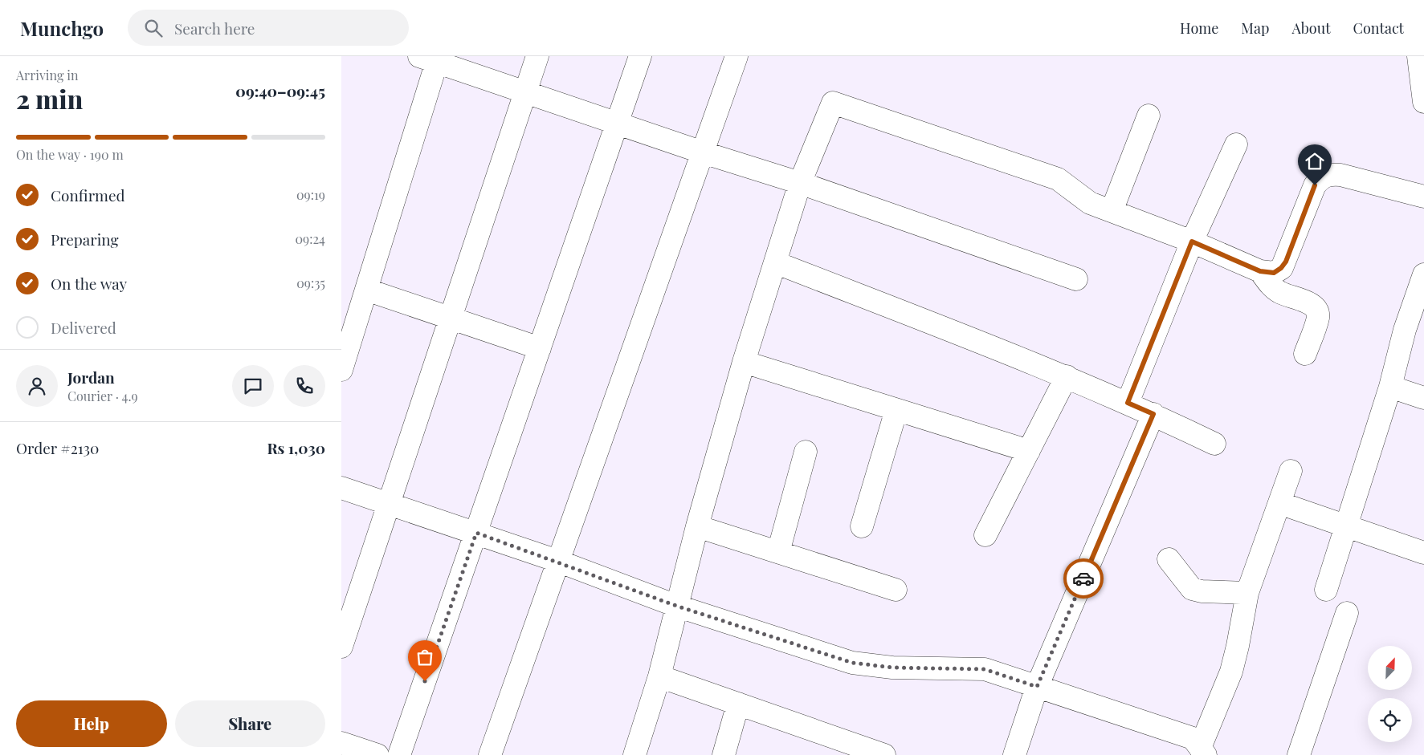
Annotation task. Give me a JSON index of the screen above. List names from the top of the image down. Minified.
{"north":"top right","page":{"header":"Munchgo","search":"Search here","nav":["Home","Map","About","Contact"],"heading":["2 min","Arriving in","09:40–09:45"],"panel":["Jordan","Courier · 4.9","Order #2130","Rs 1,030"],"bar":"On the way · 190 m","list":[["Confirmed","09:19"],["Preparing","09:24"],["On the way","09:35"],"Delivered"],"buttons":["Help","Share"]}}
